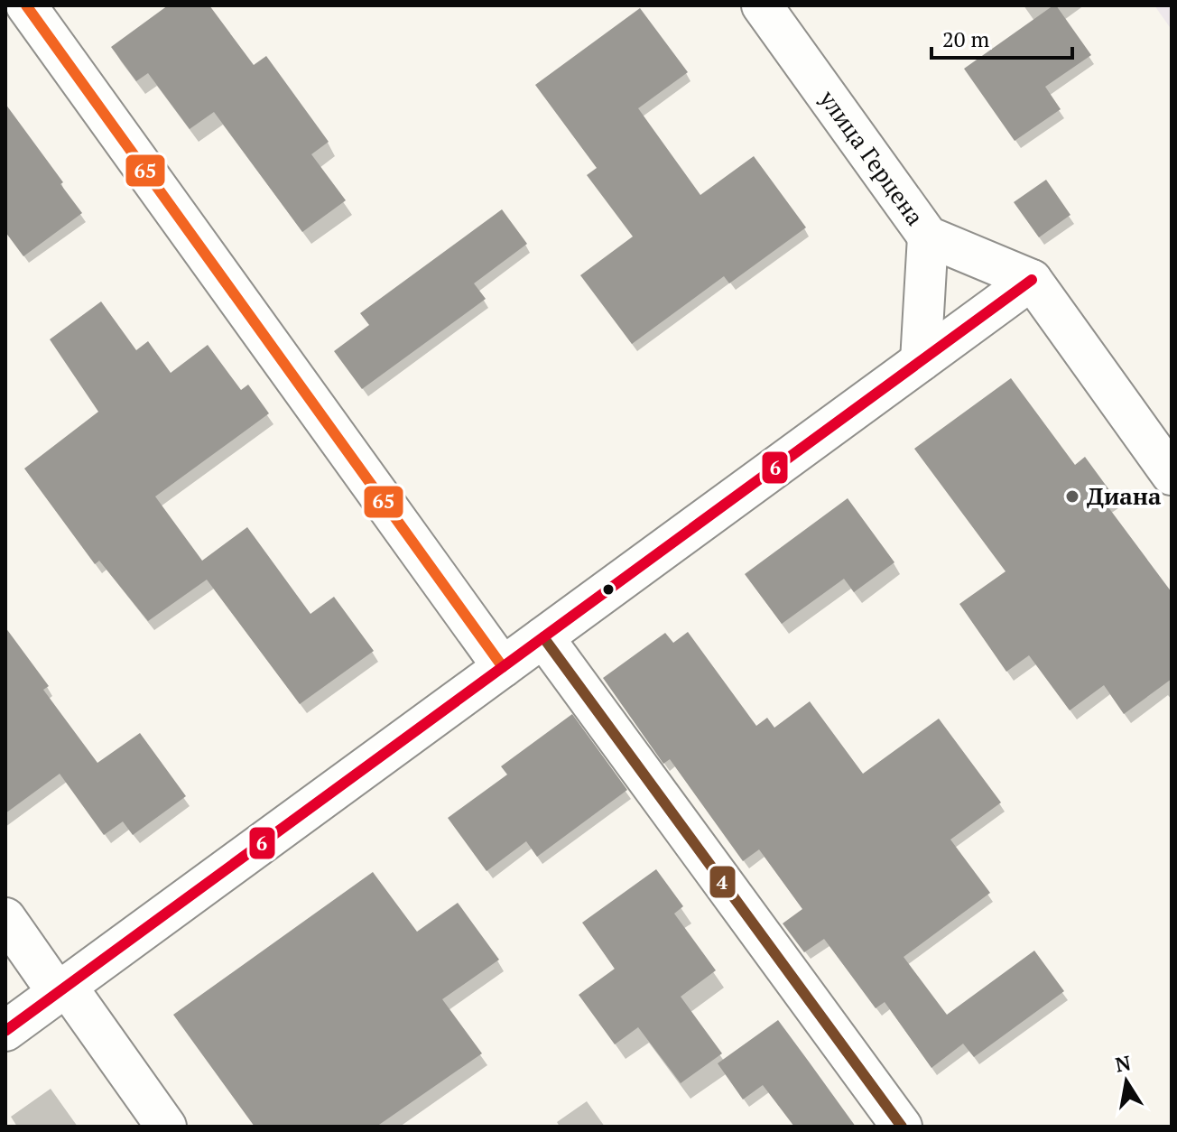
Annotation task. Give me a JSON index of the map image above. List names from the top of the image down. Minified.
{"streets":{"street":["улица Герцена"]},"places":["Диана"],"lines":["transit line 65","transit line 6","transit line 4"],"scale_bar":"20 m","north":"top"}
